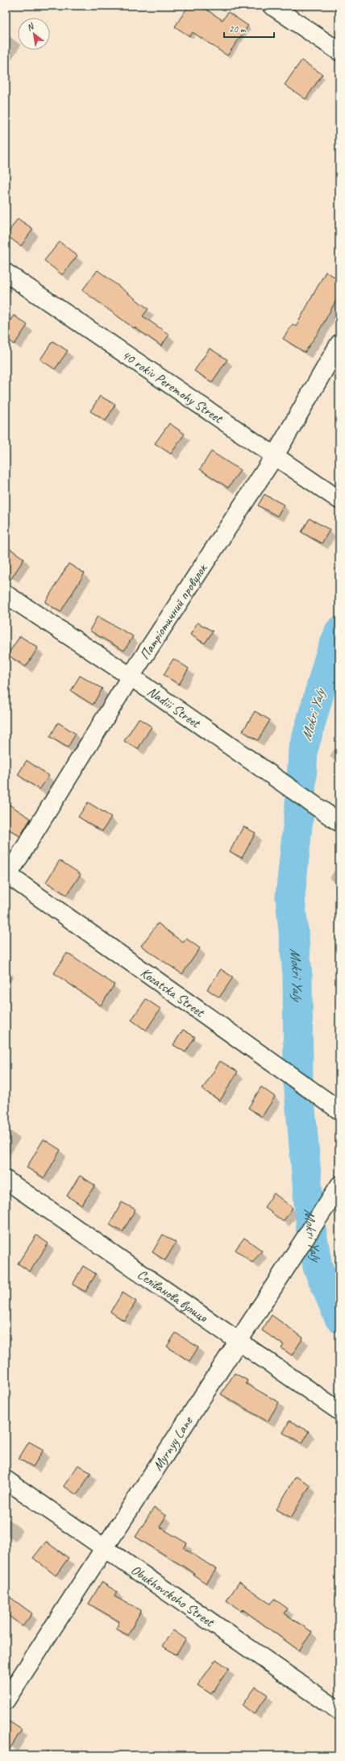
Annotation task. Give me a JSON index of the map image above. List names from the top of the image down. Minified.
{"streets":{"street":["40 rokiv Peremohy Street","Патріотичний провулок","Nadiii Street","Kozatska Street","Селіванова вулиця","Myrnyy Lane","Obukhovskoho Street"]},"crossings":[["40 rokiv Peremohy Street","Патріотичний провулок"],["Патріотичний провулок","Nadiii Street"],["Патріотичний провулок","Kozatska Street"],["Селіванова вулиця","Myrnyy Lane"],["Myrnyy Lane","Obukhovskoho Street"]],"water":["Mokri Yaly"],"scale_bar":"20 m","north":"top left"}
